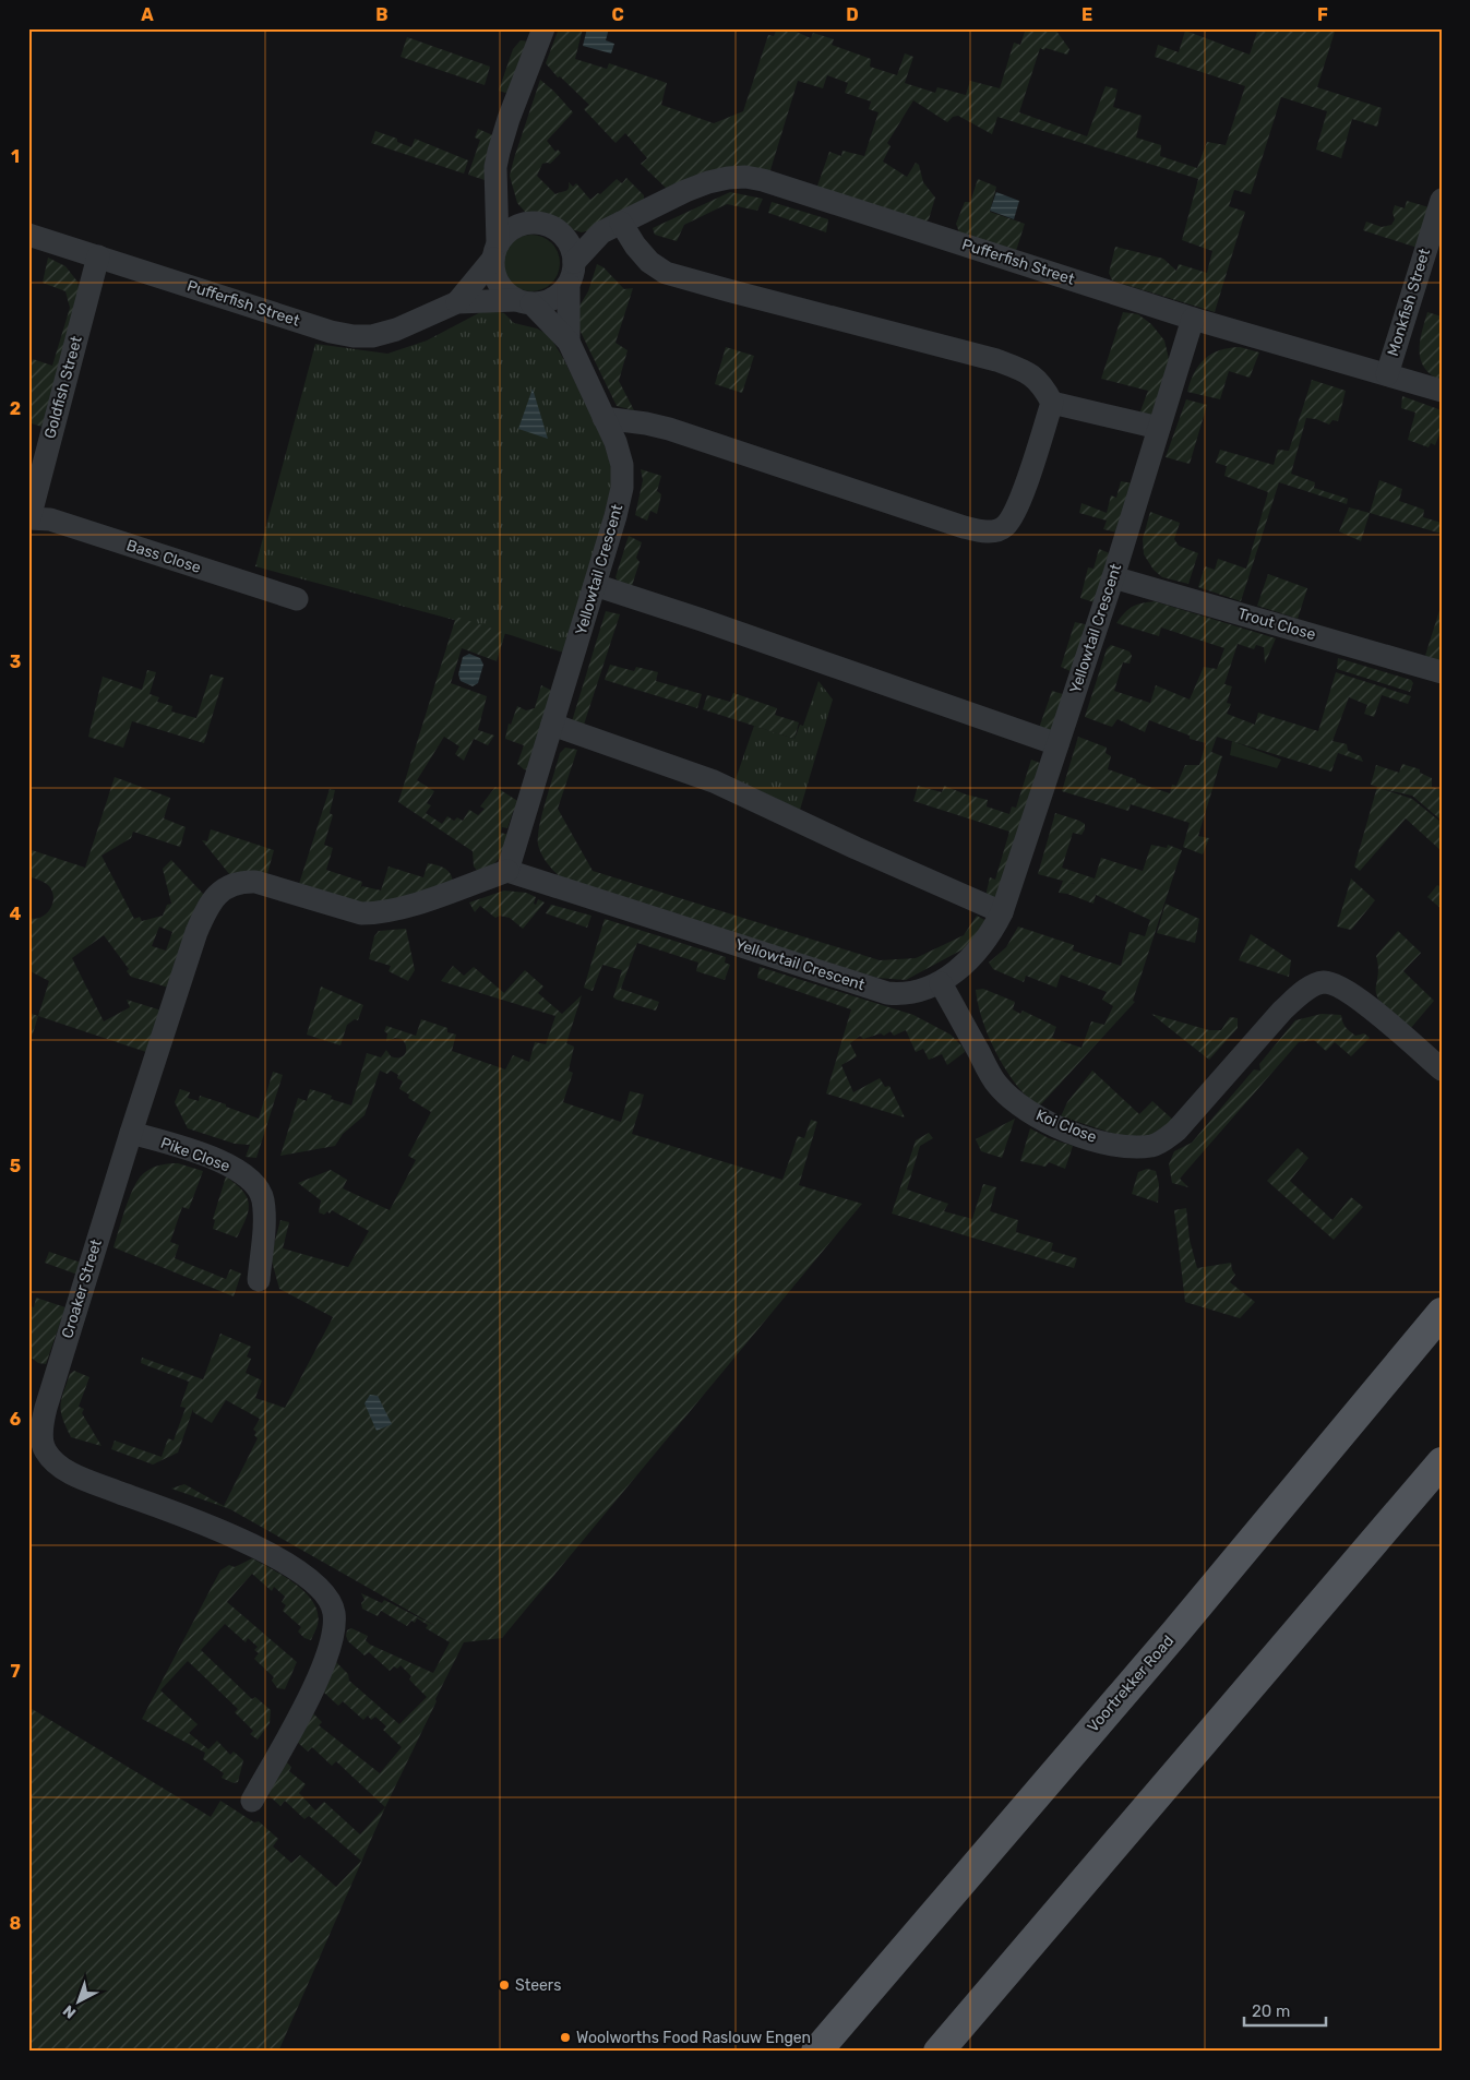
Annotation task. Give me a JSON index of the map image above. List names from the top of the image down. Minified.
{"streets":{"main road":["Voortrekker Road"],"street":["Pufferfish Street","Monkfish Street","Goldfish Street","Bass Close","Yellowtail Crescent","Trout Close","Koi Close","Pike Close","Croaker Street"]},"crossings":[["Pufferfish Street","Monkfish Street"],["Pufferfish Street","Goldfish Street"],["Pufferfish Street","Yellowtail Crescent"],["Goldfish Street","Bass Close"],["Yellowtail Crescent","Trout Close"],["Yellowtail Crescent","Koi Close"],["Yellowtail Crescent","Croaker Street"],["Pike Close","Croaker Street"]],"places":["Steers","Woolworths Food Raslouw Engen"],"scale_bar":"20 m","north":"bottom left","grid":{"columns":["A","B","C","D","E","F"],"rows":["1","2","3","4","5","6","7","8"]}}
